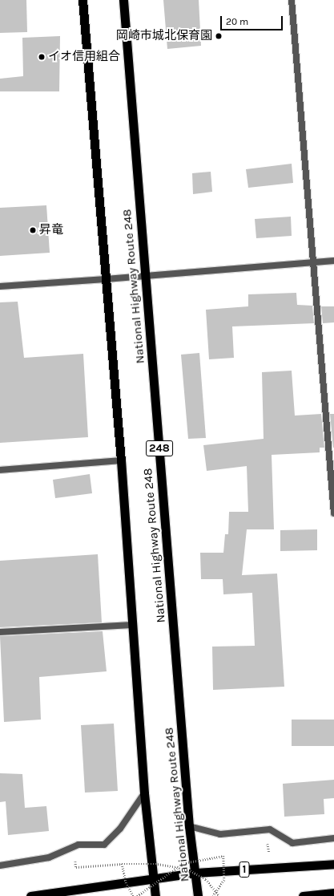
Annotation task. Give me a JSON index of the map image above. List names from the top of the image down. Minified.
{"streets":{"highway":["National Highway Route 248","248","1"]},"crossings":[["National Highway Route 248","1"]],"places":["岡崎市城北保育園","イオ信用組合","昇竜"],"scale_bar":"20 m"}
